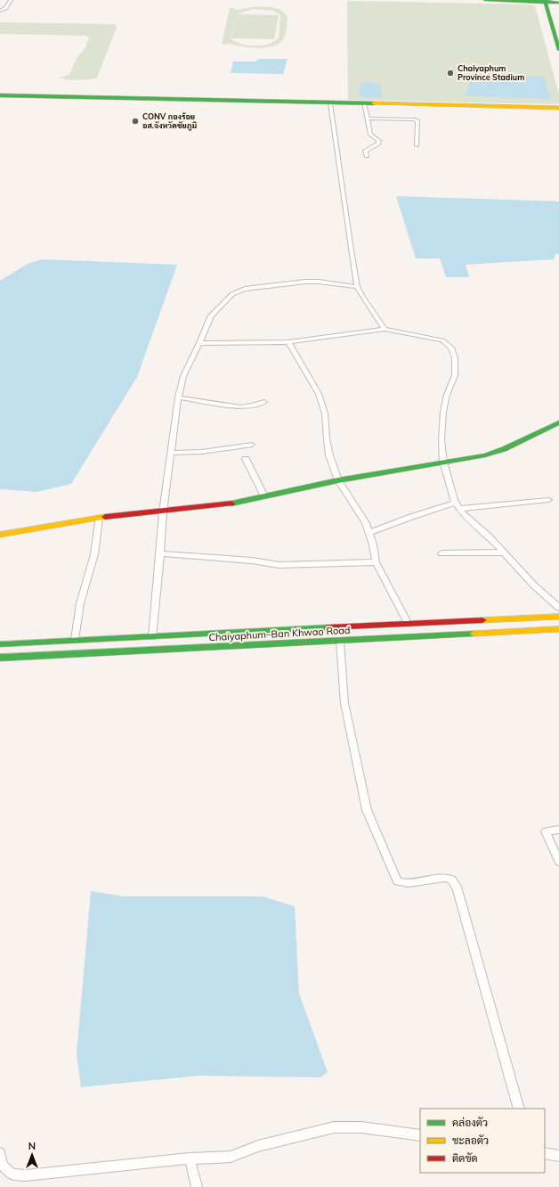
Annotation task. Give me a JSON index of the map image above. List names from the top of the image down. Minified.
{"streets":{"street":["Chaiyaphum–Ban Khwao Road"]},"places":["Chaiyaphum Province Stadium","CONV กองร้อย อส.จังหวัดชัยภูมิ"],"legend":["คล่องตัว","ชะลอตัว","ติดขัด"],"north":"top"}
